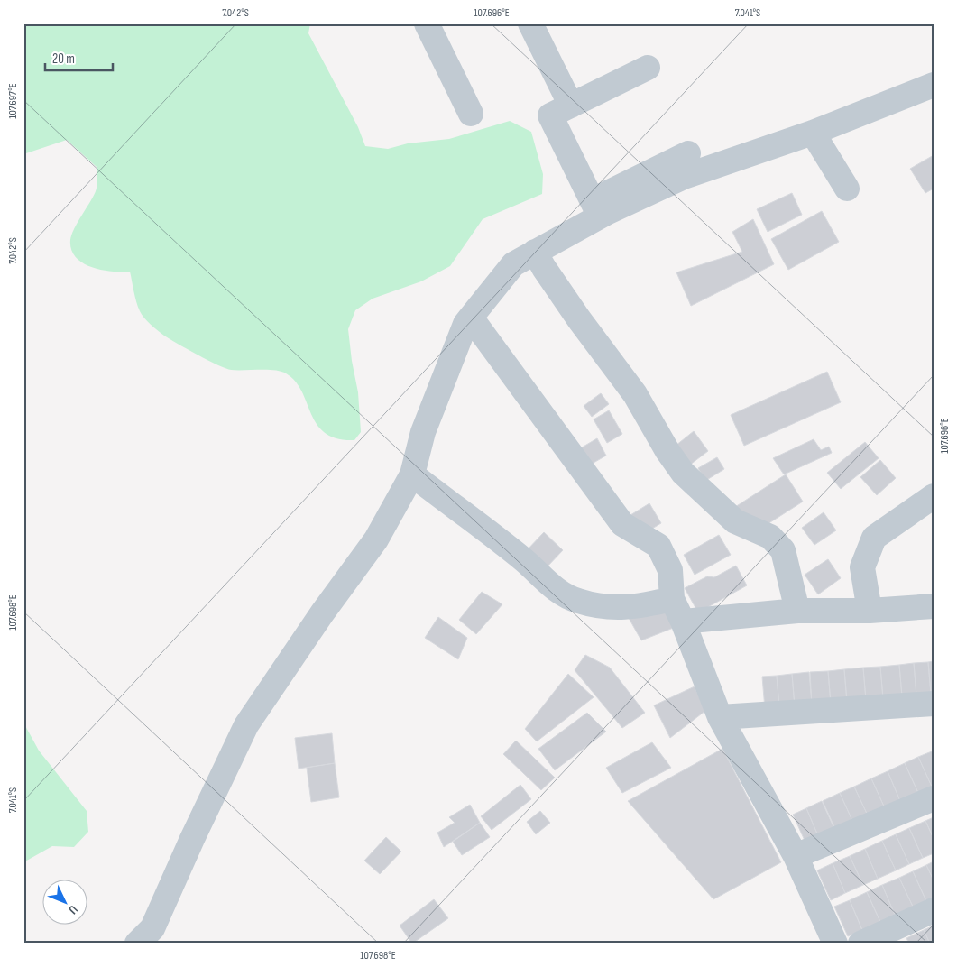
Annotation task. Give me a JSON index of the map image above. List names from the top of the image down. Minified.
{"scale_bar":"20 m","north":"bottom right","coordinates":["7.042°S","107.696°E","7.041°S","107.697°E","107.698°E"]}
